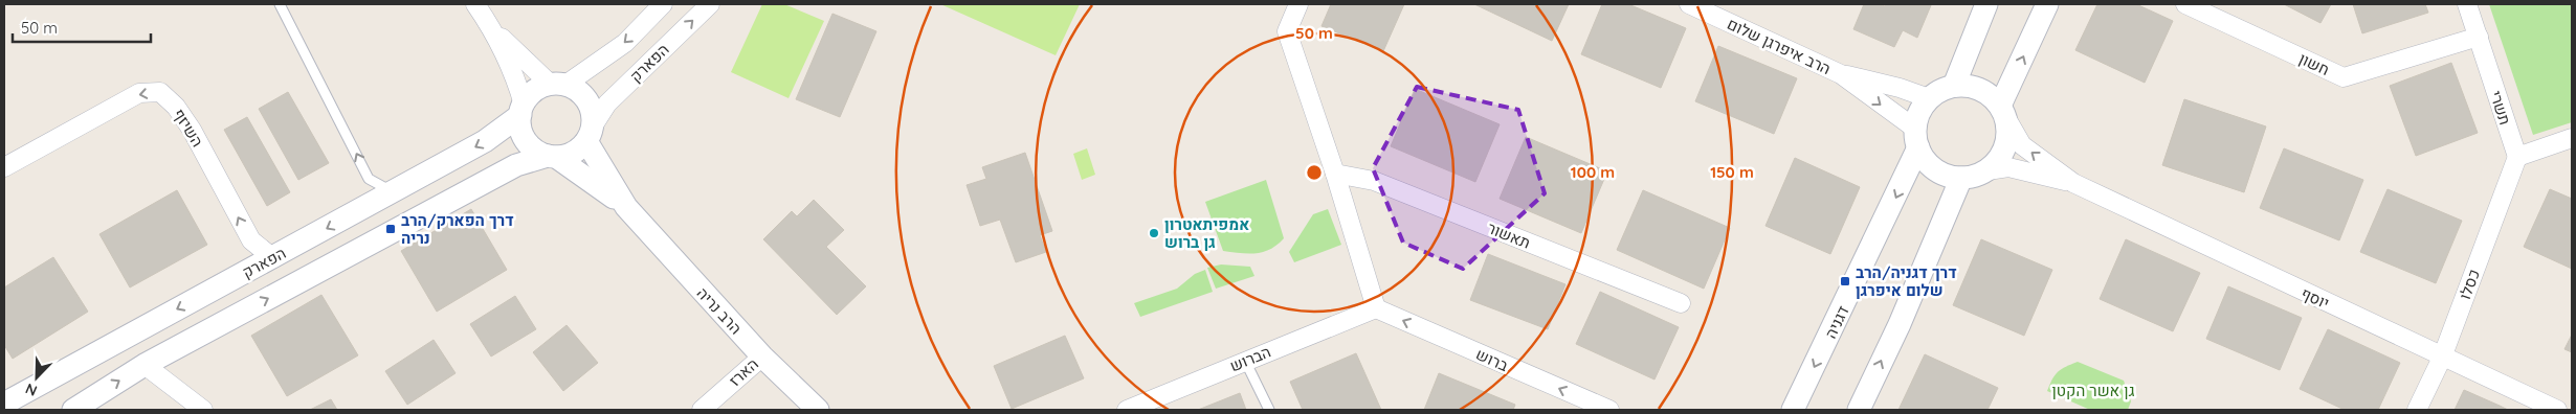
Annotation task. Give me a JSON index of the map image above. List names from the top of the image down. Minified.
{"streets":{"street":["הרב איפרגן שלום","הפארק","חשון","תשרי","השיזף","תאשור","כסלו","יוסף","הרב נריה","דגניה","הברוש","ברוש","הארז"]},"crossings":[["הרב איפרגן שלום","יוסף"],["הרב איפרגן שלום","דגניה"],["הפארק","השיזף"],["הפארק","הרב נריה"],["חשון","תשרי"],["תשרי","כסלו"],["כסלו","יוסף"],["יוסף","דגניה"],["הרב נריה","הארז"],["הברוש","ברוש"]],"one_way":["ברוש"],"parks":["גן אשר הקטן"],"places":{"transit":["דרך הפארק/הרב נריה","דרך דגניה/הרב שלום איפרגן"],"other":["אמפיתאטרון גן ברוש"]},"scale_bar":"50 m","north":"bottom left","rings":["50 m","100 m","150 m"]}
